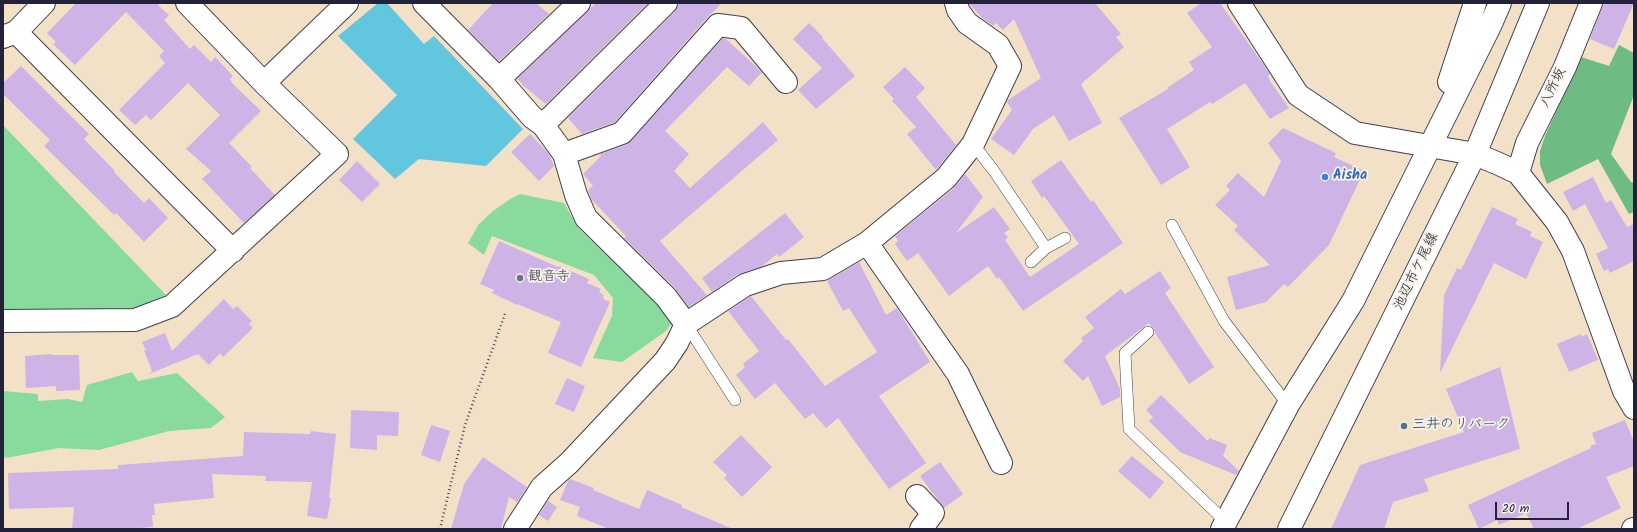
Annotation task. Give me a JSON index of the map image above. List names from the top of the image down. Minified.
{"streets":{"street":["八所坂","池辺市ケ尾線"]},"places":["Aisha","観音寺","三井のリパーク"],"scale_bar":"20 m"}
